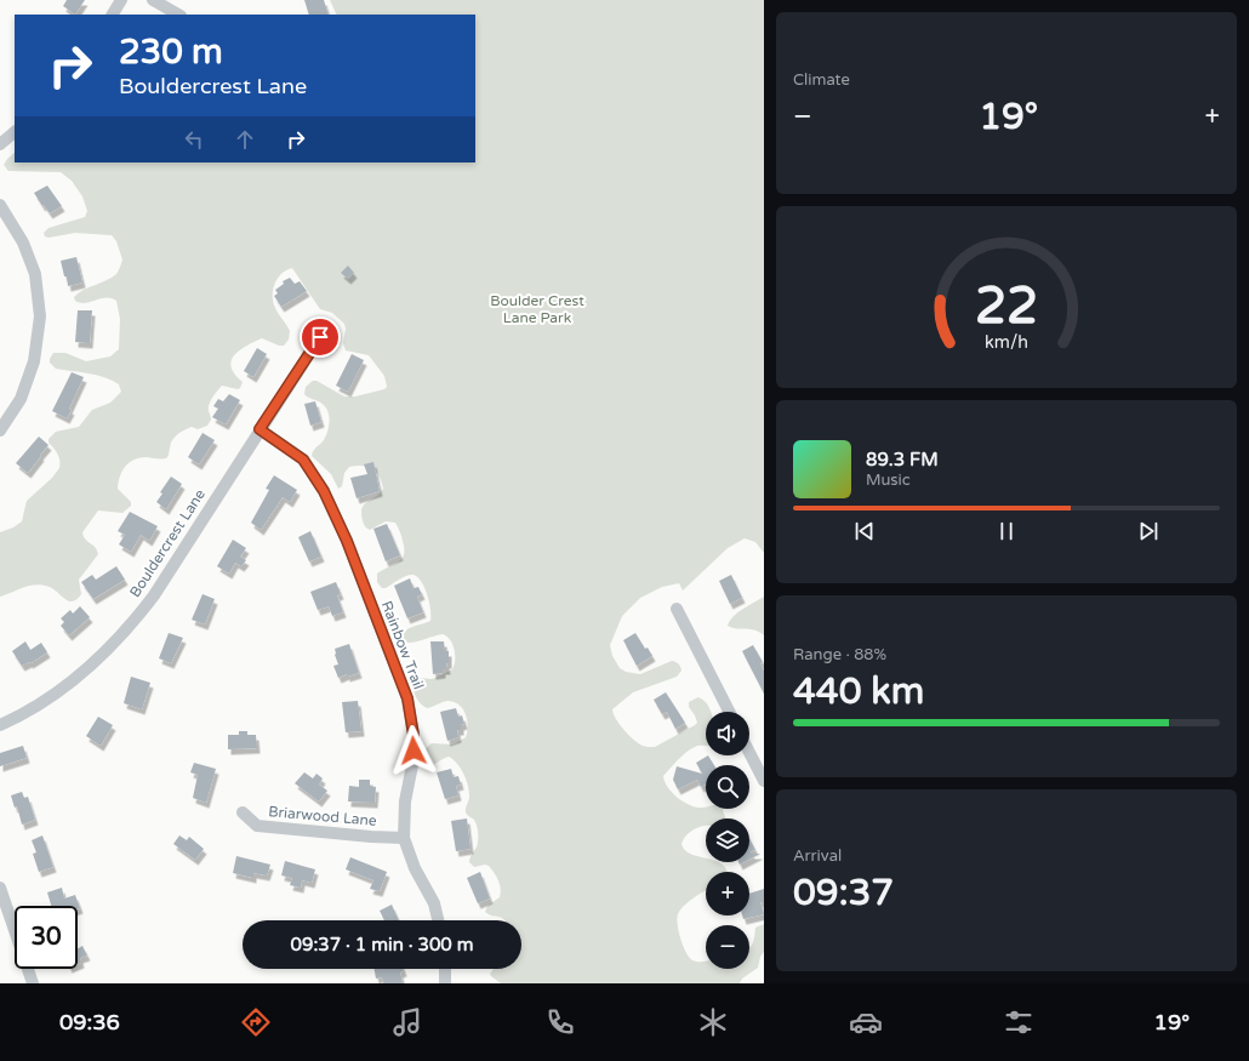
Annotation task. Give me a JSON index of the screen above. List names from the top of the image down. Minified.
{"streets":{"street":["Bouldercrest Lane","Rainbow Trail","Briarwood Lane"]},"crossings":[["Bouldercrest Lane","Rainbow Trail"],["Rainbow Trail","Briarwood Lane"]],"parks":["Boulder Crest Lane Park"],"page":{"tile":["Climate",["Range · 88%","440 km"],["Arrival","09:37"]],"turn":["230 m","Bouldercrest Lane"],"heat":["−","19°","+"],"song":["89.3 FM","Music"],"map_buttons":["+","−"],"limit":"30","trip":"09:37 · 1 min · 300 m","tabs":["09:36","19°"],"gauge":["22","km/h"]}}
